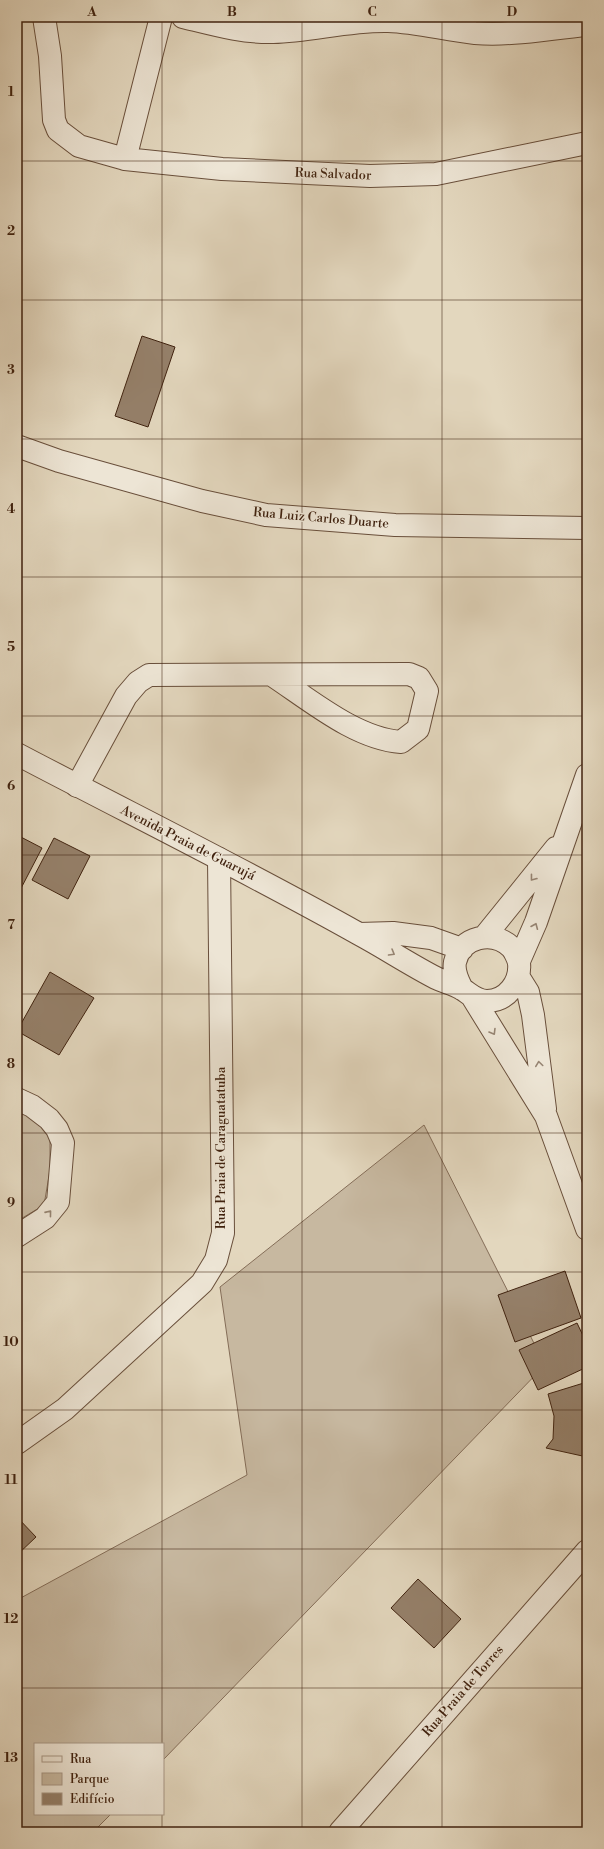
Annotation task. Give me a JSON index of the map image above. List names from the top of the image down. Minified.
{"streets":{"street":["Rua Salvador","Rua Luiz Carlos Duarte","Avenida Praia de Guarujá","Rua Praia de Caraguatatuba","Rua Praia de Torres"]},"crossings":[["Avenida Praia de Guarujá","Rua Praia de Caraguatatuba"]],"legend":["Rua","Parque","Edifício"],"grid":{"columns":["A","B","C","D"],"rows":["1","2","3","4","5","6","7","8","9","10","11","12","13"]}}
